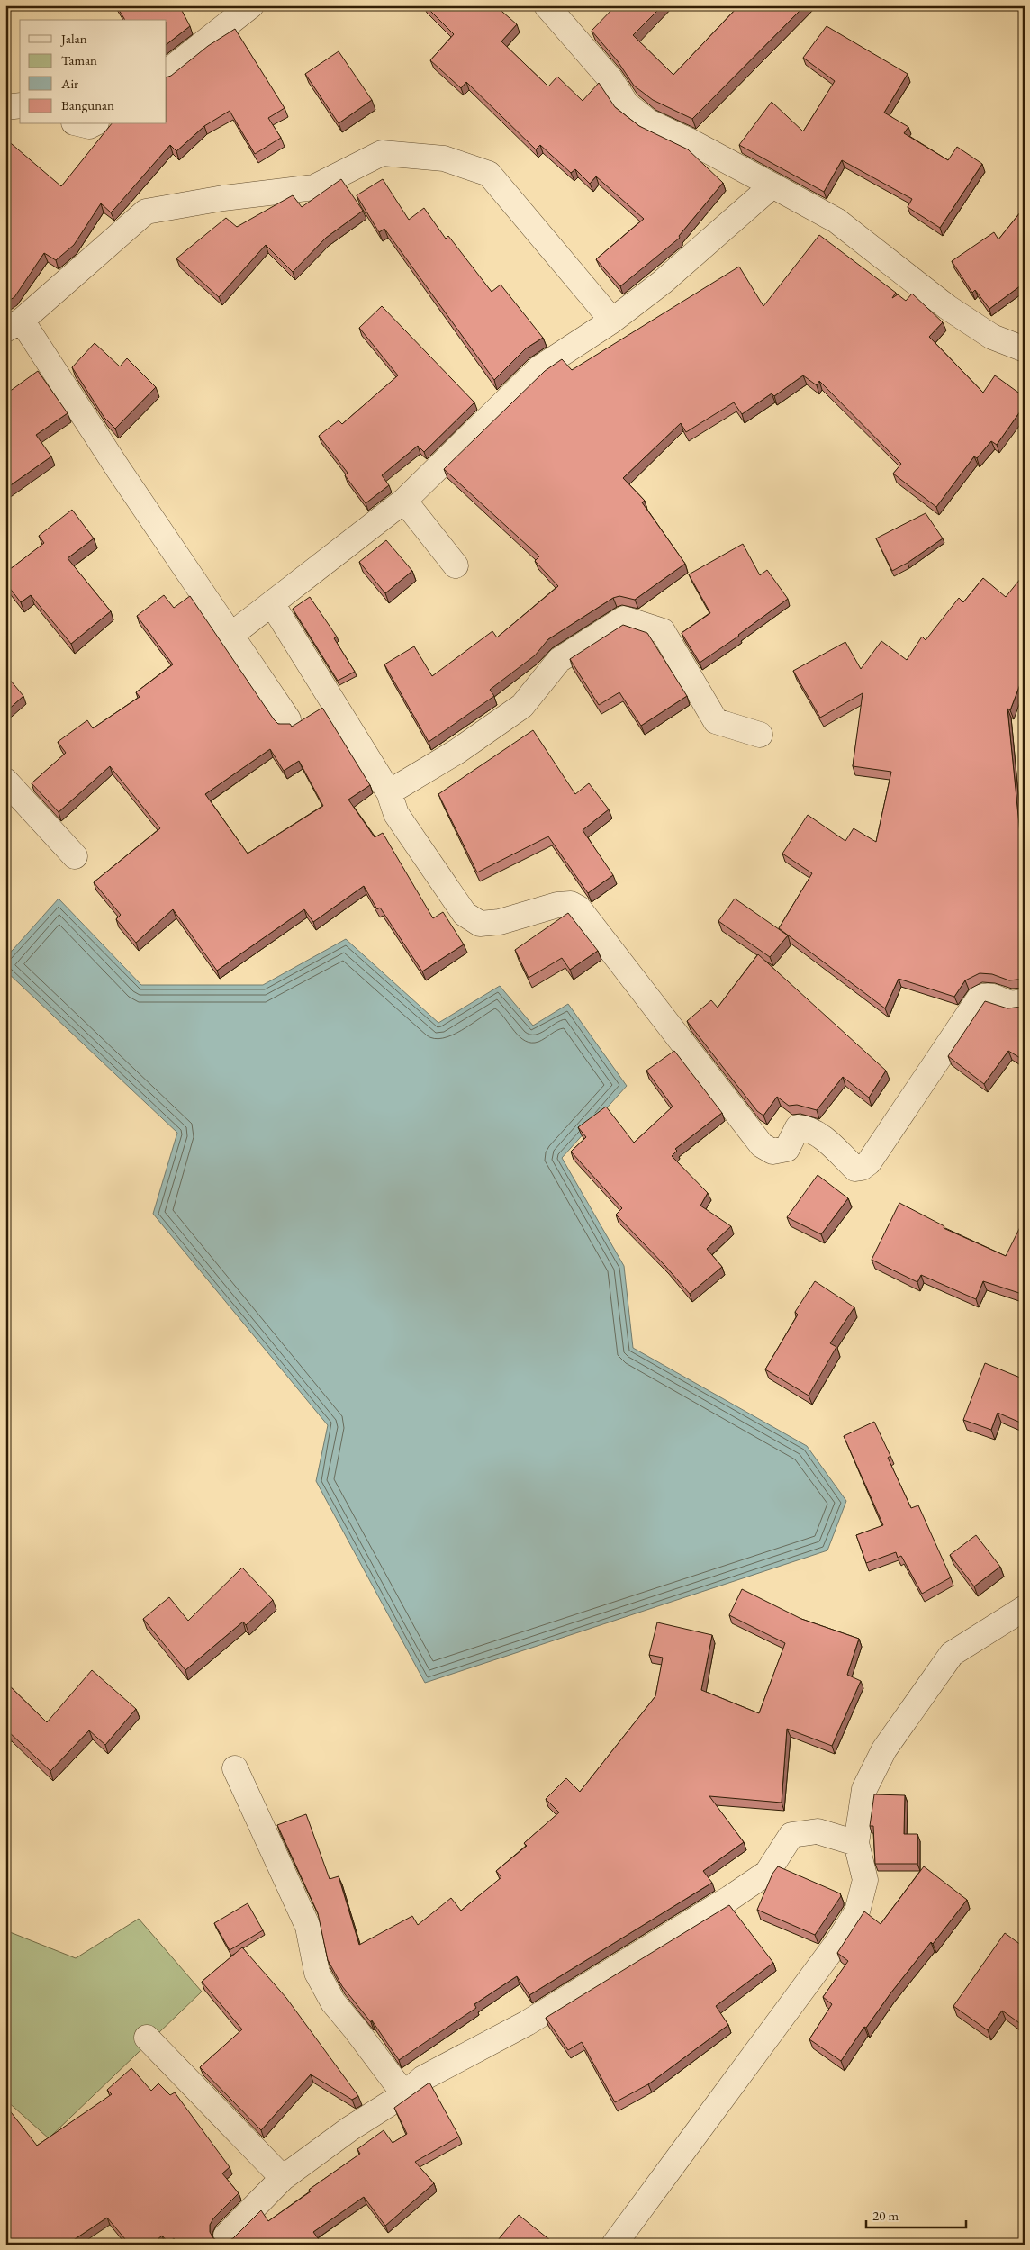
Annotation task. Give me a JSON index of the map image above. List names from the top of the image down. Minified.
{"legend":["Jalan","Taman","Air","Bangunan"],"scale_bar":"20 m"}
